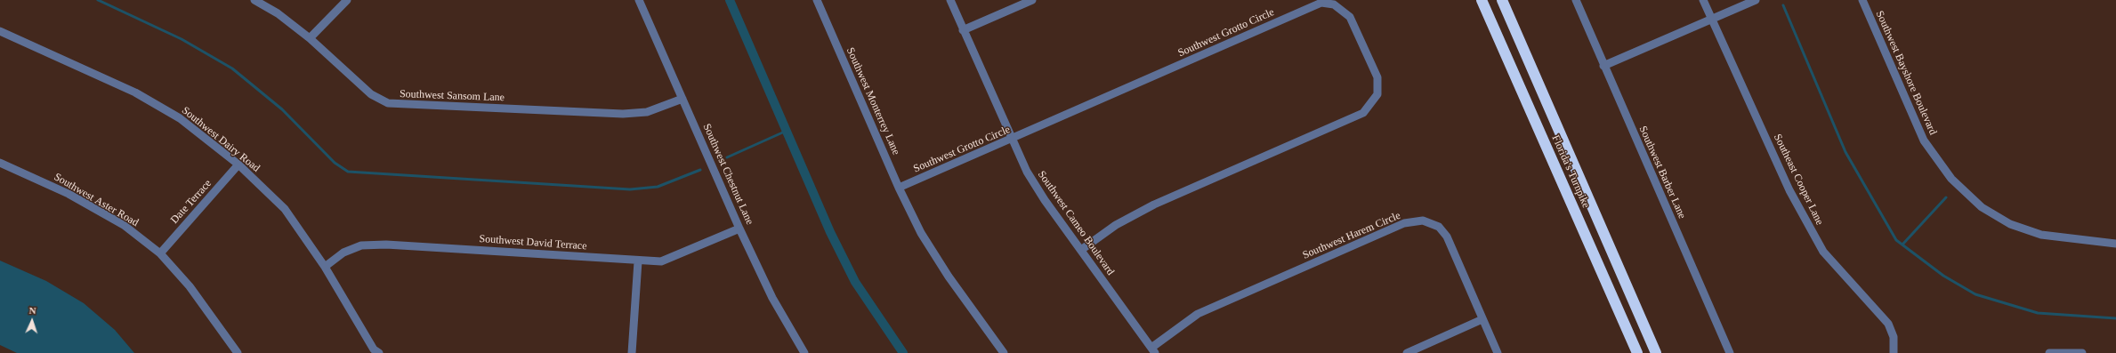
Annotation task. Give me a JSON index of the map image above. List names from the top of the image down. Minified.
{"streets":{"highway":["Florida's Turnpike"],"street":["Southwest Grotto Circle","Southwest Bayshore Boulevard","Southwest Sansom Lane","Southwest Monterrey Lane","Southwest Dairy Road","Southwest Barber Lane","Southwest Chestnut Lane","Southeast Cooper Lane","Southwest Aster Road","Date Terrace","Southwest Cameo Boulevard","Southwest Harem Circle","Southwest David Terrace"]},"crossings":[["Southwest Grotto Circle","Southwest Monterrey Lane"],["Southwest Grotto Circle","Southwest Cameo Boulevard"],["Southwest Sansom Lane","Southwest Chestnut Lane"],["Southwest Dairy Road","Date Terrace"],["Southwest Dairy Road","Southwest David Terrace"],["Southwest Chestnut Lane","Southwest David Terrace"],["Southwest Aster Road","Date Terrace"],["Southwest Cameo Boulevard","Southwest Harem Circle"]],"north":"top"}
